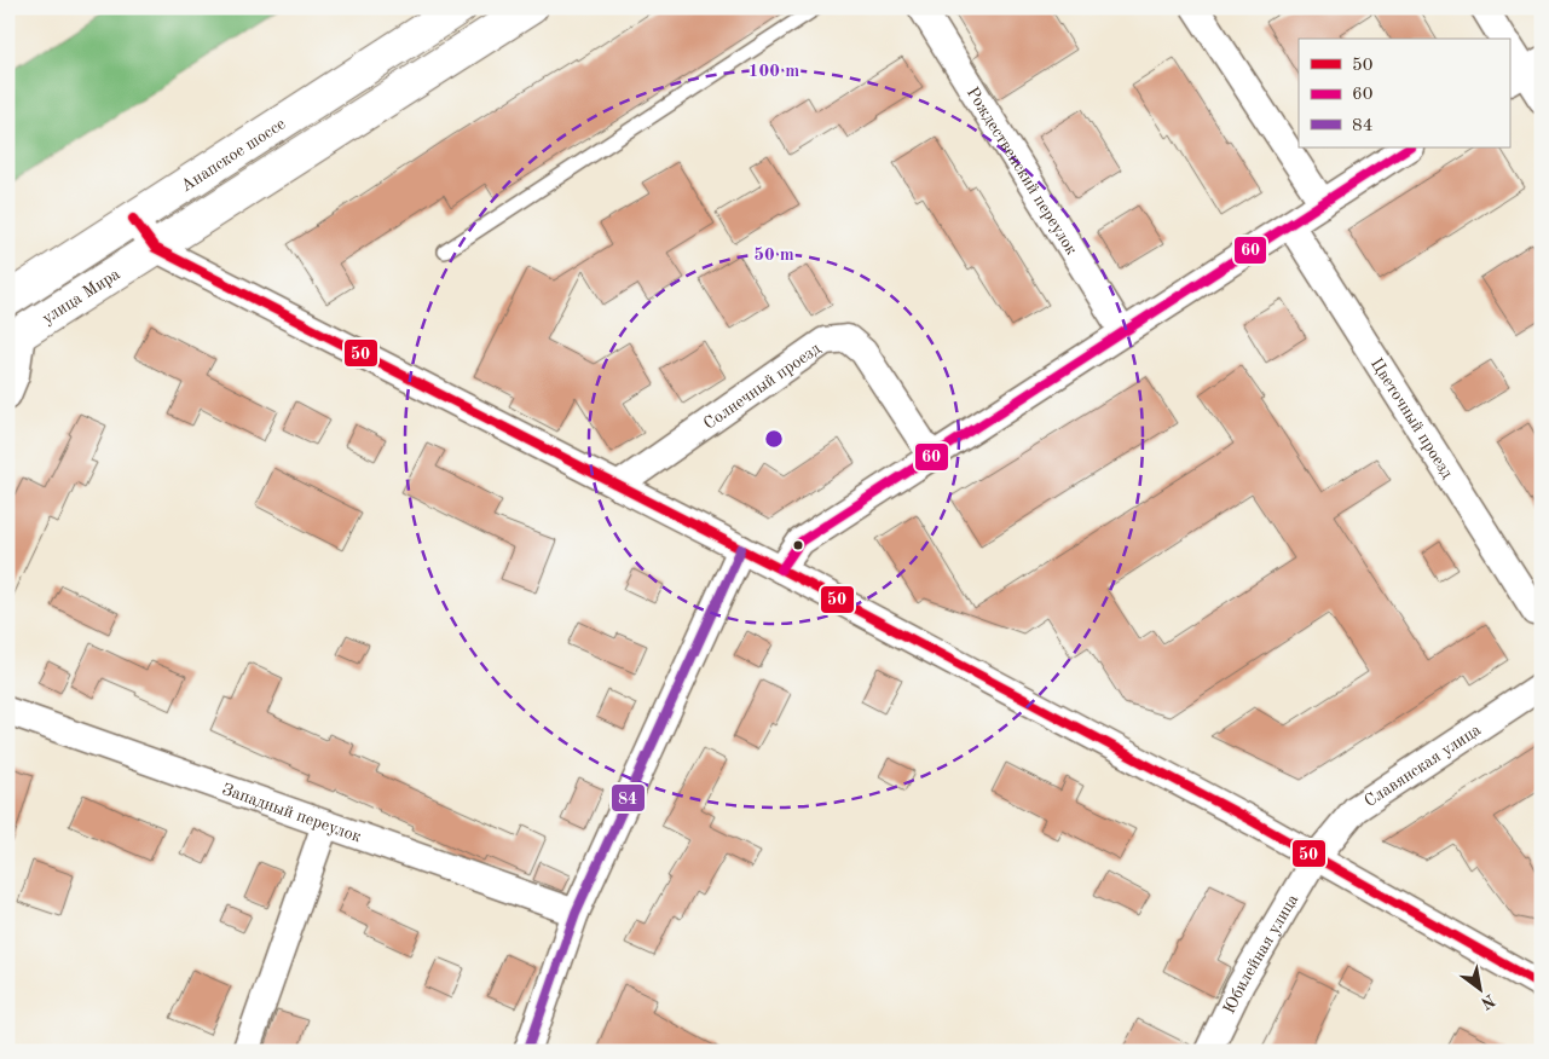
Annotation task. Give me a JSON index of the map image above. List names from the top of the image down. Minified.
{"streets":{"main road":["Анапское шоссе","улица Мира"],"street":["Рождественский переулок","Солнечный проезд","Цветочный проезд","Славянская улица","Западный переулок","Юбилейная улица"]},"crossings":[["Славянская улица","Юбилейная улица"]],"lines":["transit line 60","transit line 50","transit line 84"],"legend":["50","60","84"],"north":"bottom right","rings":["100 m","50 m"]}
